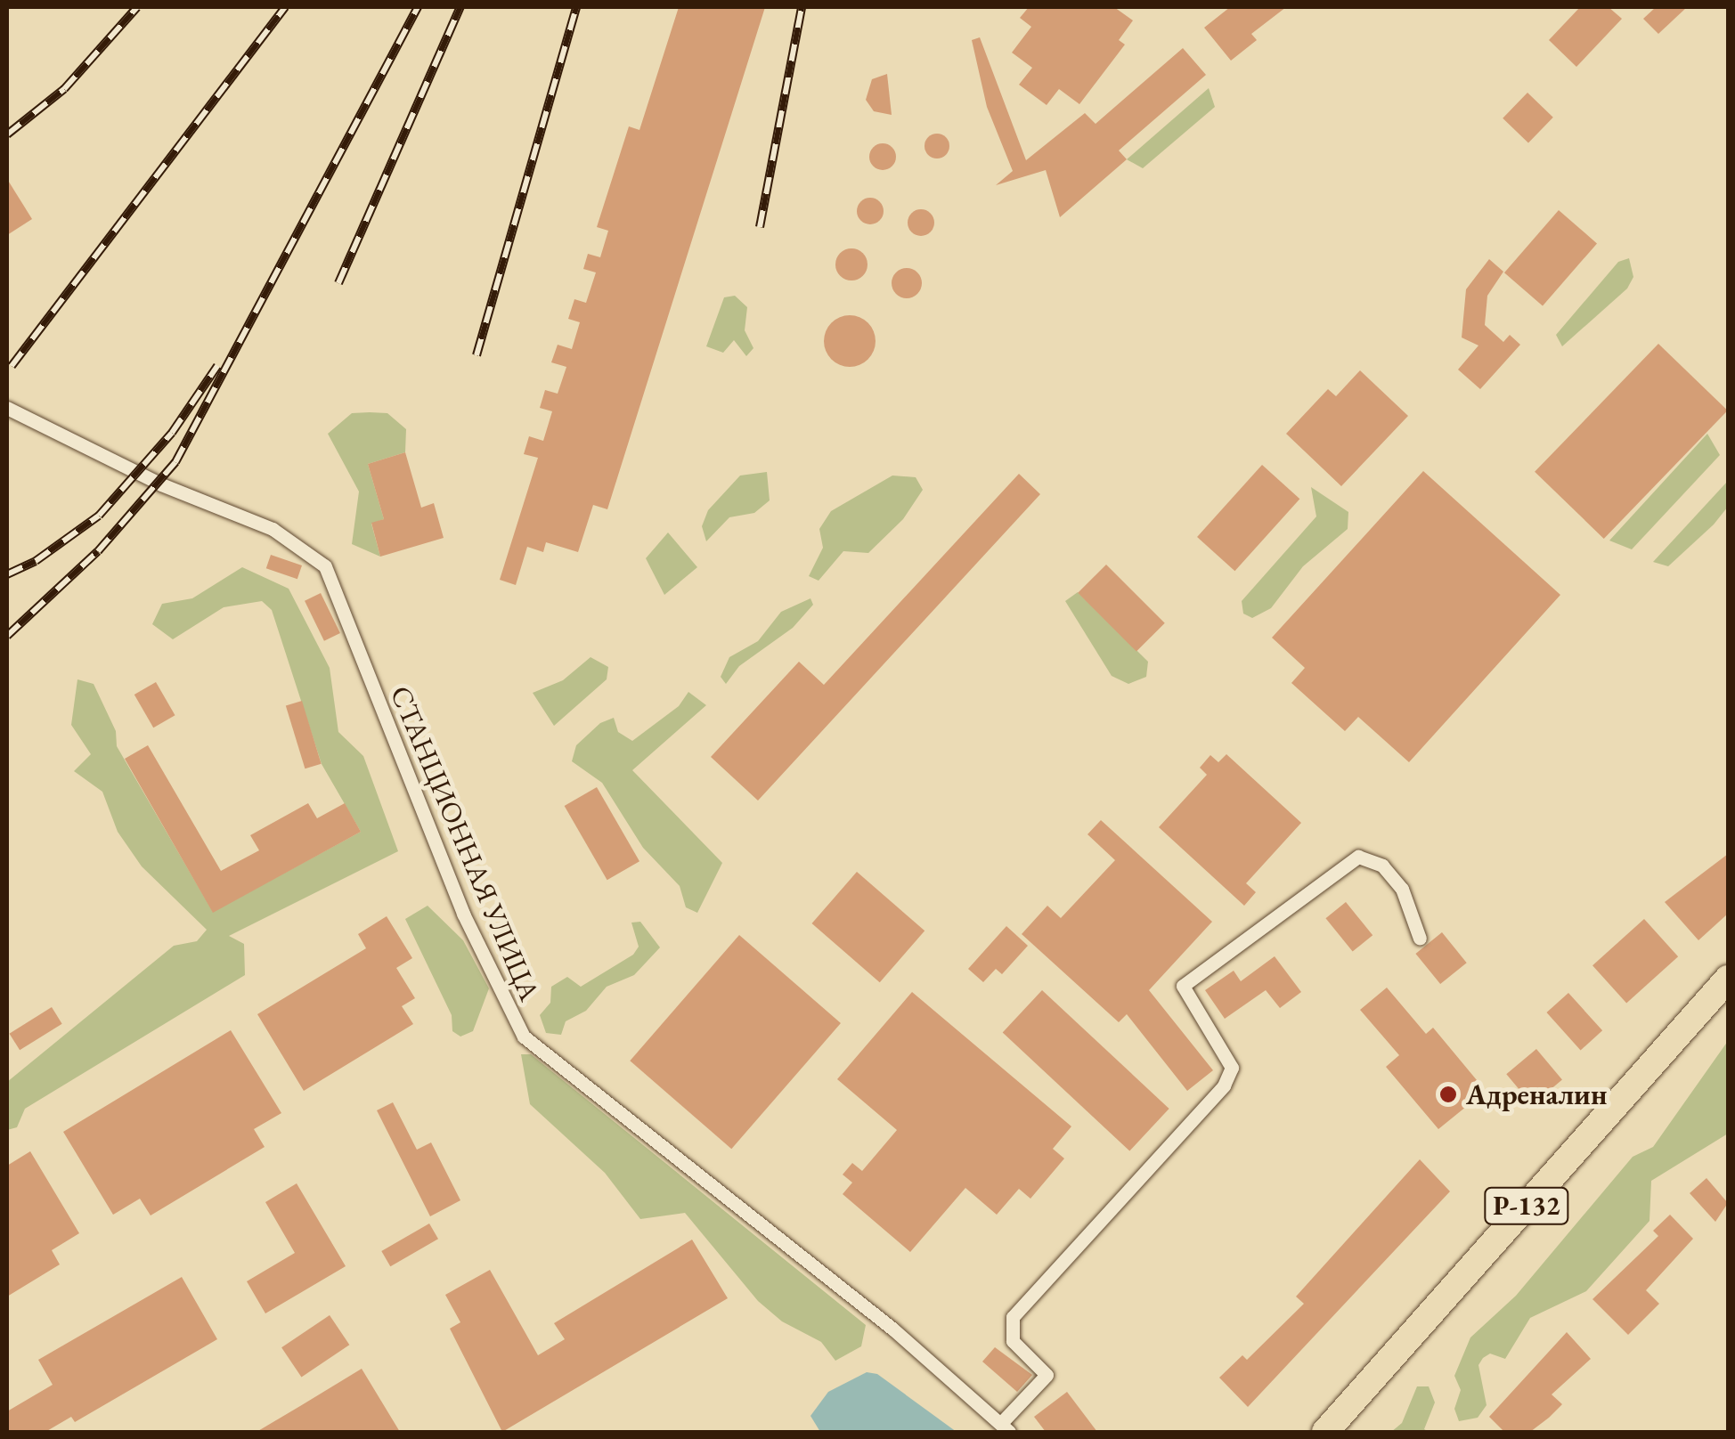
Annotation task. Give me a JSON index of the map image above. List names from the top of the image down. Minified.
{"streets":{"highway":["Р-132"],"street":["СТАНЦИОННАЯ УЛИЦА"]},"places":["Адреналин"]}
